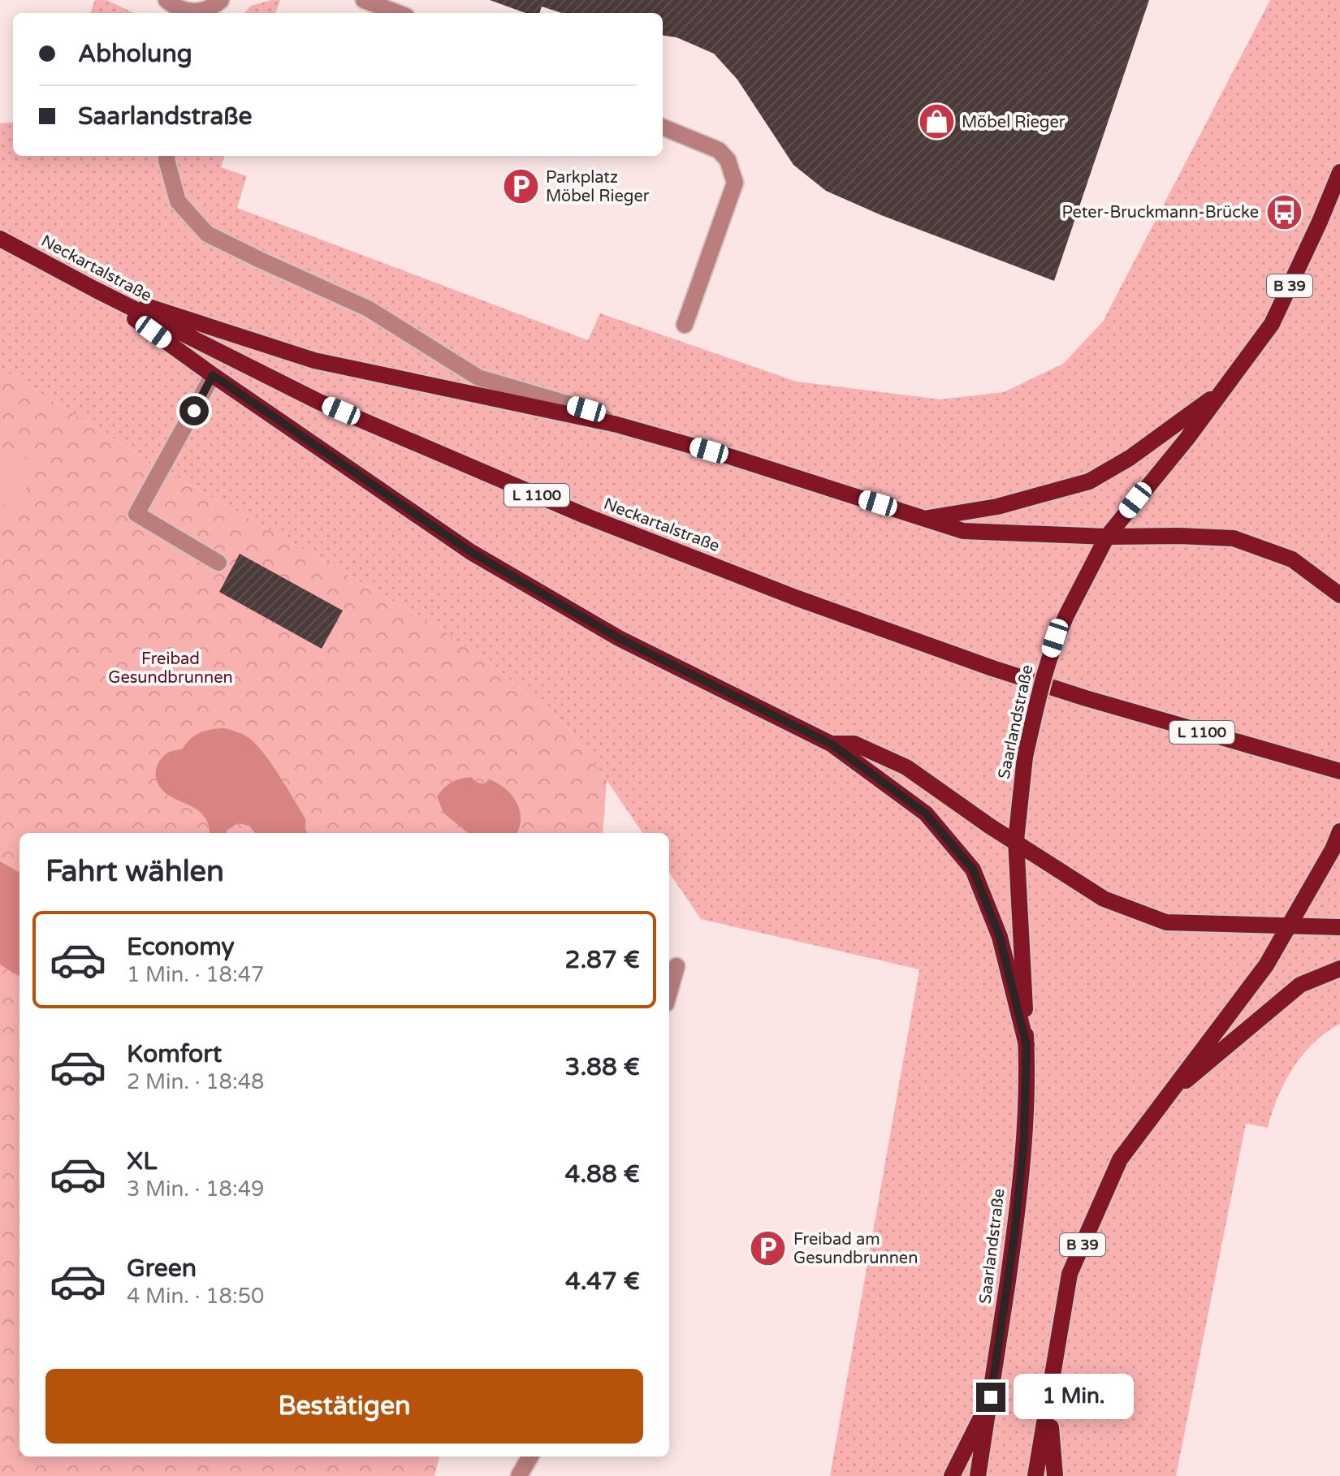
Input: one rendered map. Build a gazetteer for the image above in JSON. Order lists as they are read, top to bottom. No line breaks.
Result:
{"streets":{"main road":["Neckartalstraße","B 39","L 1100","Saarlandstraße"]},"parks":["Freibad Gesundbrunnen"],"places":{"shop":["Möbel Rieger"],"parking":["Parkplatz Möbel Rieger","Freibad am Gesundbrunnen"],"bus stop":["Peter-Bruckmann-Brücke"]},"page":{"banner":["Abholung","Saarlandstraße"],"heading":"Fahrt wählen","list":[{"name":"Economy","note":"1 Min. · 18:47","value":"2.87 €"},{"name":"Komfort","note":"2 Min. · 18:48","value":"3.88 €"},{"name":"XL","note":"3 Min. · 18:49","value":"4.88 €"},{"name":"Green","note":"4 Min. · 18:50","value":"4.47 €"}],"buttons":"Bestätigen","bubble":"1 Min."}}
